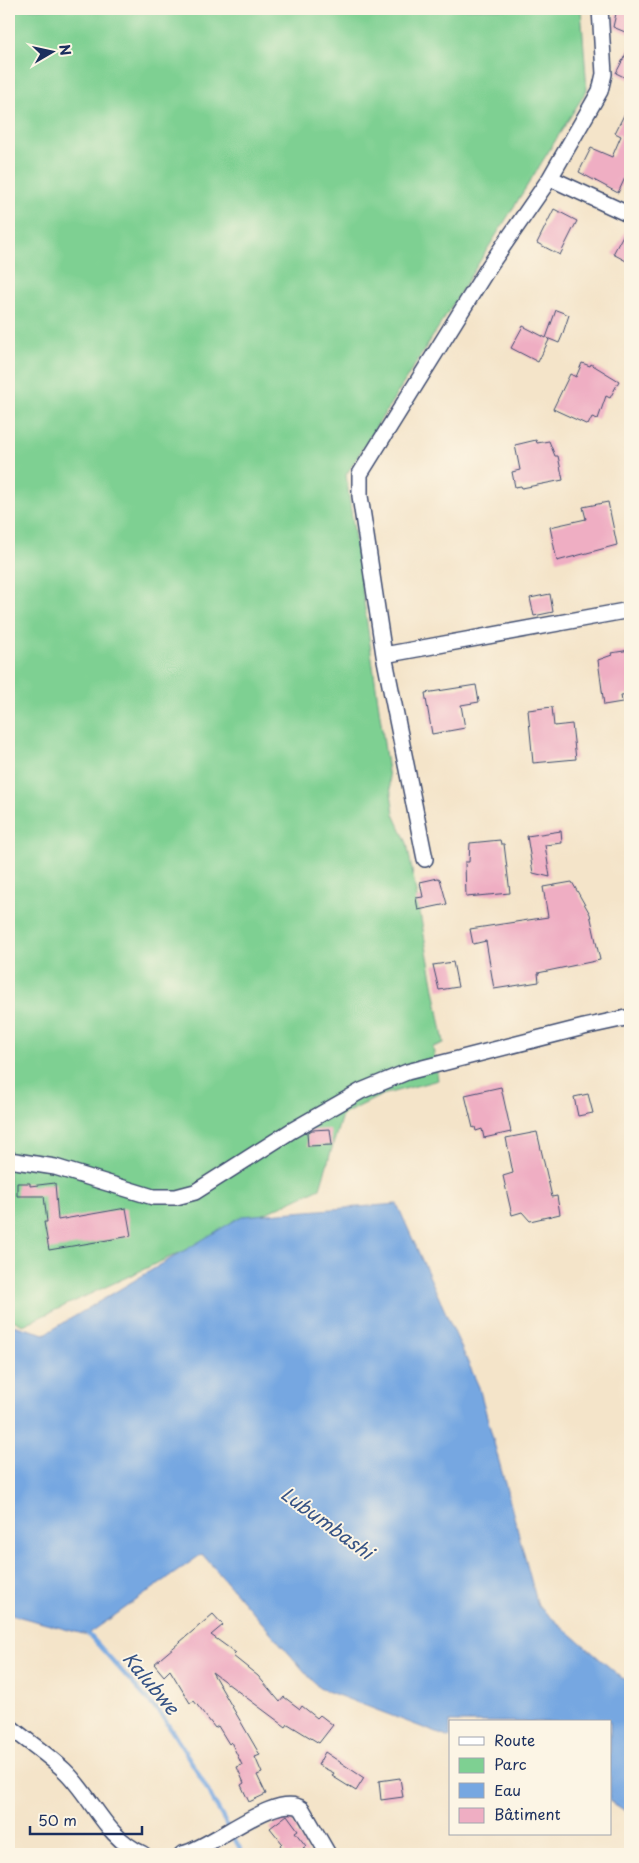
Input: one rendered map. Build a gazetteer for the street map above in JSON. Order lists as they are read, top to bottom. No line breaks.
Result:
{"water":["Lubumbashi","Kalubwe"],"legend":["Route","Parc","Eau","Bâtiment"],"scale_bar":"50 m","north":"right"}
